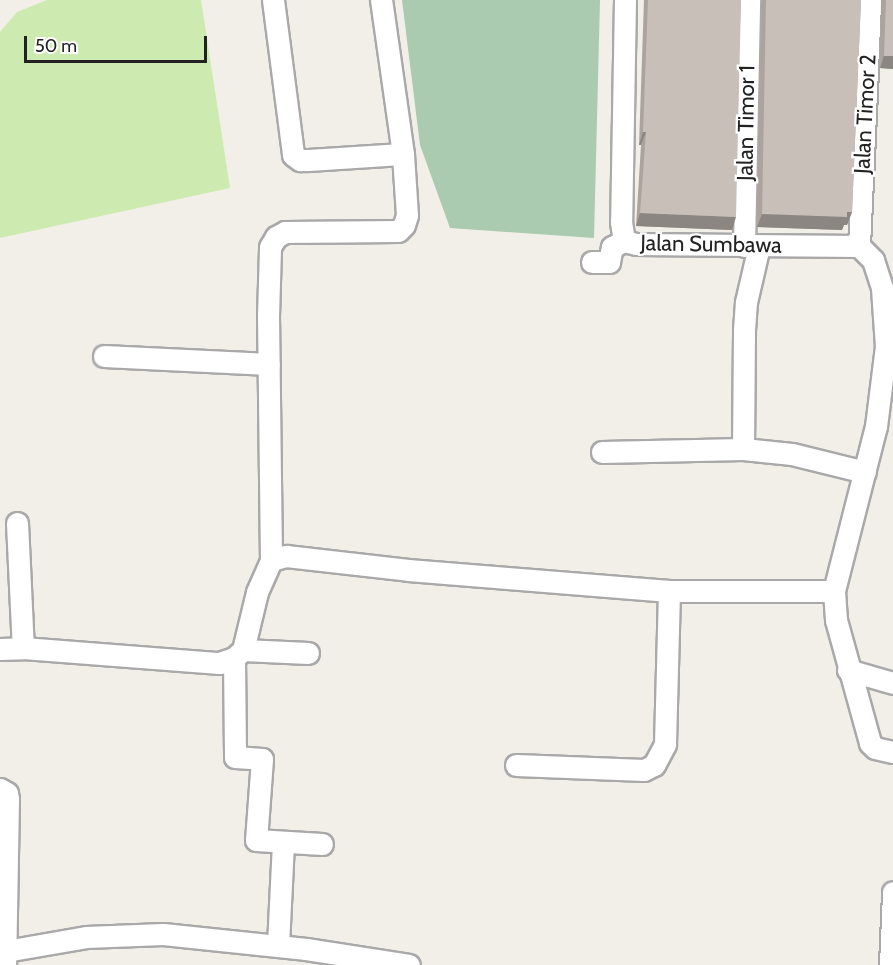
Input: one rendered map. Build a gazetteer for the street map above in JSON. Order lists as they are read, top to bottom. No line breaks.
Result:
{"streets":{"street":["Jalan Timor 2","Jalan Timor 1","Jalan Sumbawa"]},"crossings":[["Jalan Timor 2","Jalan Sumbawa"],["Jalan Timor 1","Jalan Sumbawa"]],"scale_bar":"50 m"}
